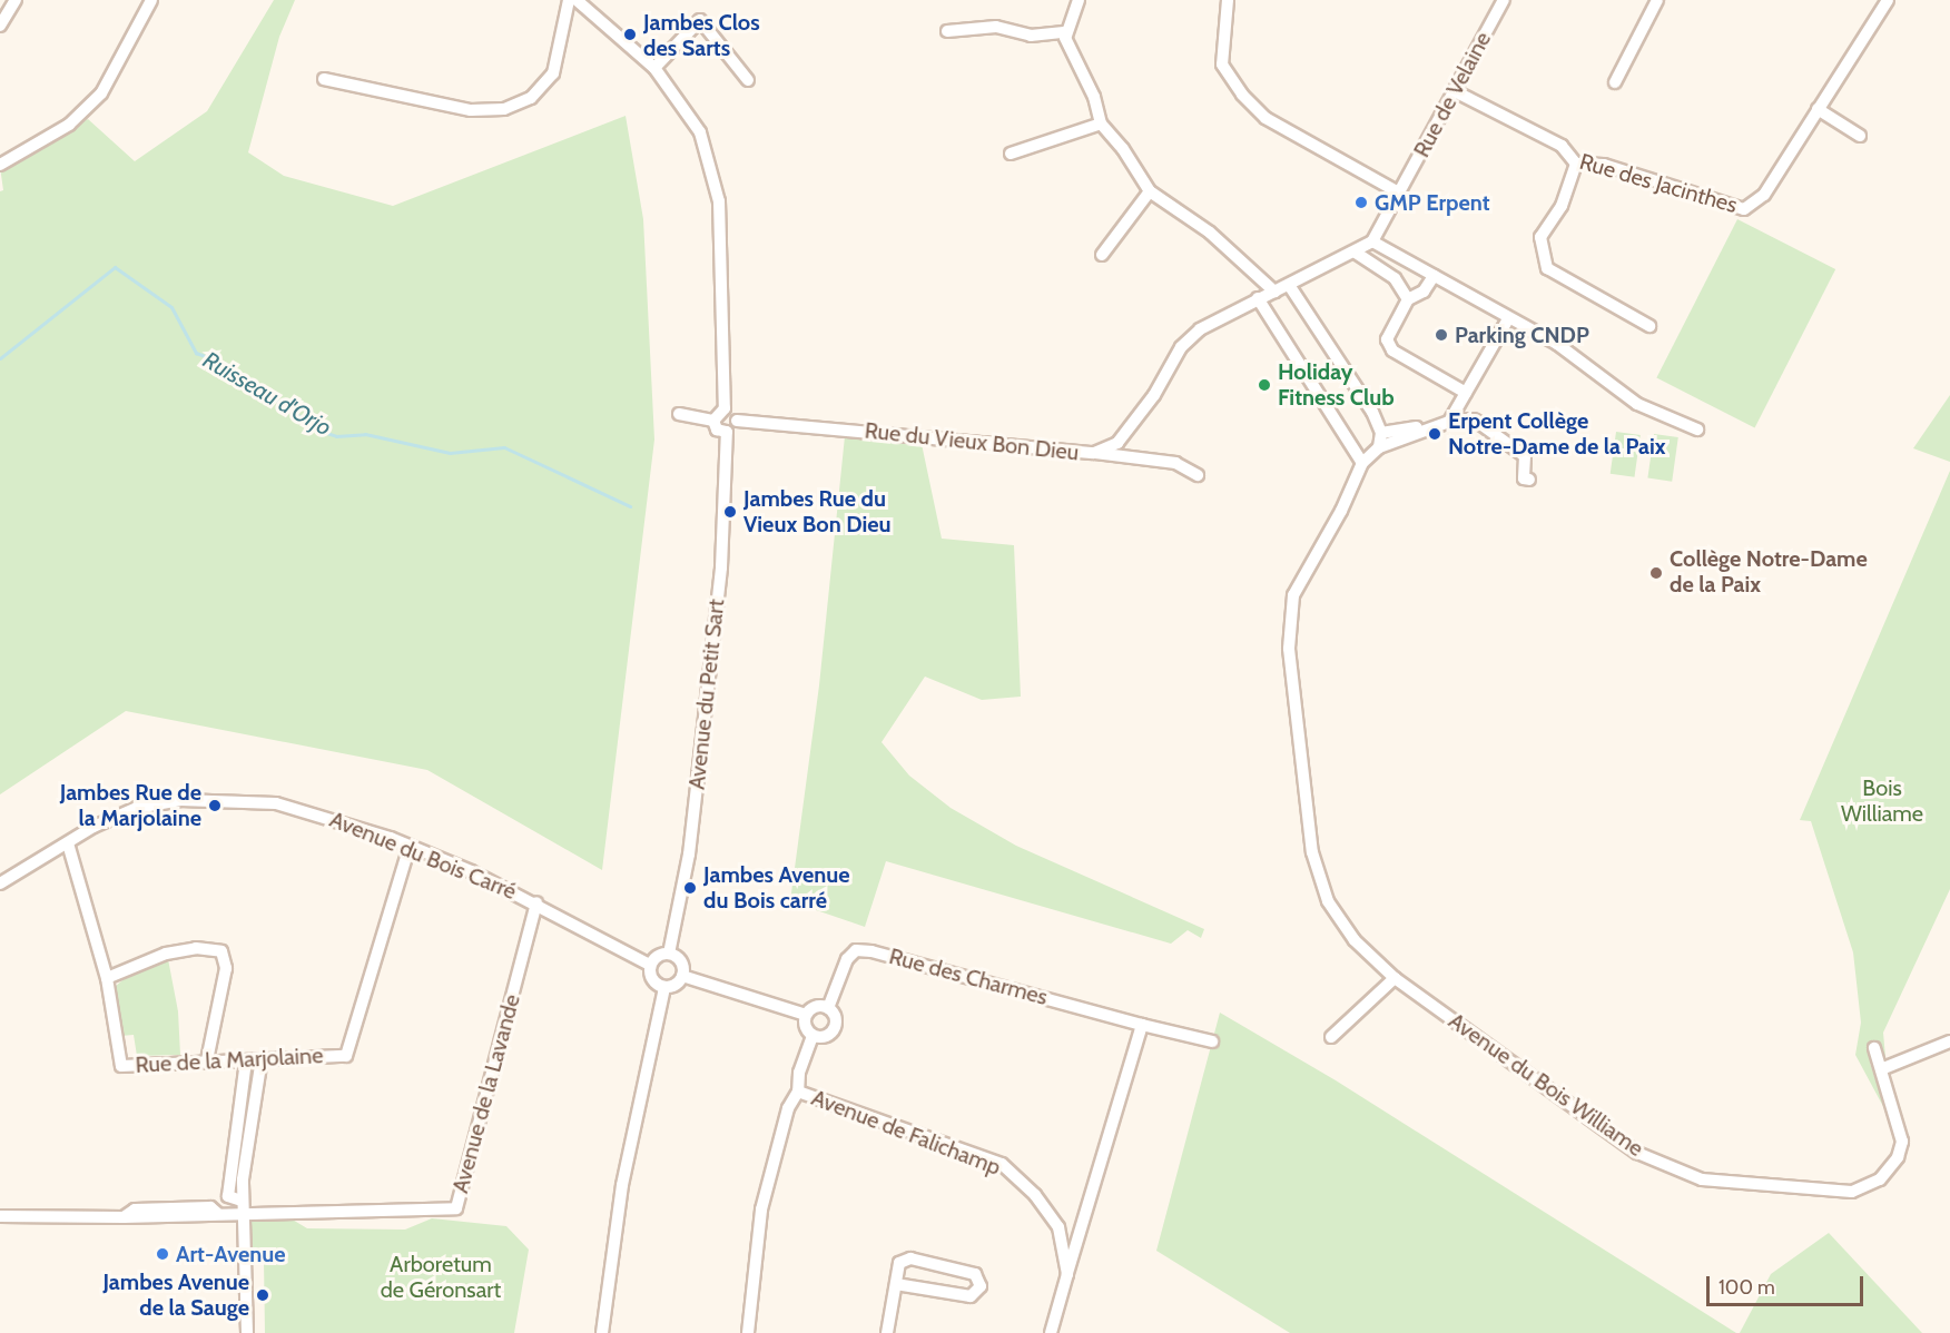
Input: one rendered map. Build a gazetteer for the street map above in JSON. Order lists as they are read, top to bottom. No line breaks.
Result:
{"streets":{"street":["Rue de Velaine","Rue des Jacinthes","Rue du Vieux Bon Dieu","Avenue du Petit Sart","Avenue du Bois Carré","Rue des Charmes","Rue de la Marjolaine","Avenue du Bois Williame","Avenue de la Lavande","Avenue de Falichamp"]},"crossings":[["Rue de Velaine","Rue des Jacinthes"],["Rue du Vieux Bon Dieu","Avenue du Petit Sart"],["Avenue du Petit Sart","Avenue du Bois Carré"],["Avenue du Bois Carré","Rue de la Marjolaine"],["Avenue du Bois Carré","Avenue de la Lavande"],["Rue des Charmes","Avenue de Falichamp"]],"water":["Ruisseau d'Orjo"],"parks":["Bois Williame","Arboretum de Géronsart"],"places":["Jambes Clos des Sarts","GMP Erpent","Parking CNDP","Holiday Fitness Club","Erpent Collège Notre-Dame de la Paix","Jambes Rue du Vieux Bon Dieu","Collège Notre-Dame de la Paix","Jambes Rue de la Marjolaine","Jambes Avenue du Bois carré","Art-Avenue","Jambes Avenue de la Sauge"],"scale_bar":"100 m"}
